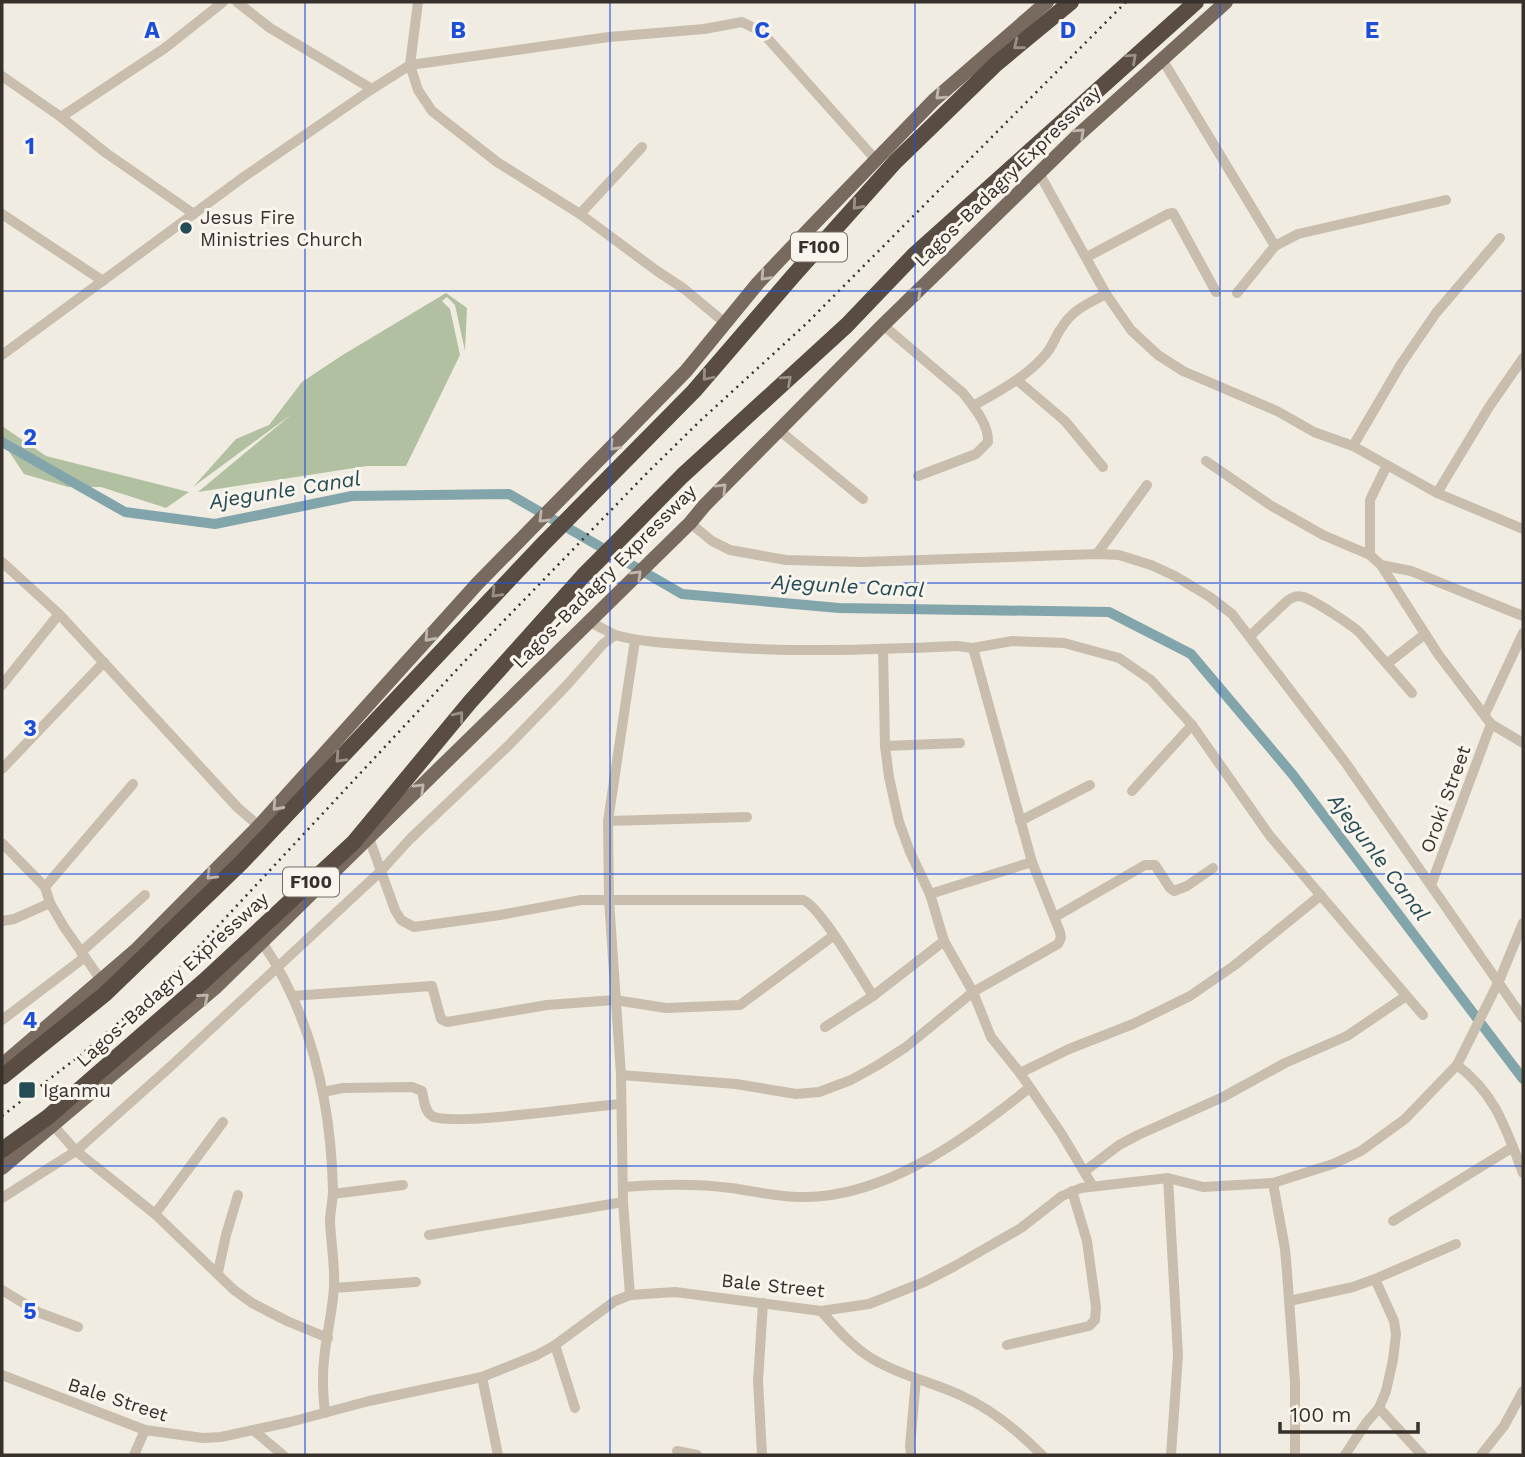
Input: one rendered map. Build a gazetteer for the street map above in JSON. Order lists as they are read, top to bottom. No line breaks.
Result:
{"streets":{"highway":["Lagos-Badagry Expressway","F100"],"street":["Oroki Street","Bale Street"]},"water":["Ajegunle Canal"],"places":{"other":["Jesus Fire Ministries Church"],"transit":["Iganmu"]},"scale_bar":"100 m","grid":{"columns":["A","B","C","D","E"],"rows":["1","2","3","4","5"]}}
